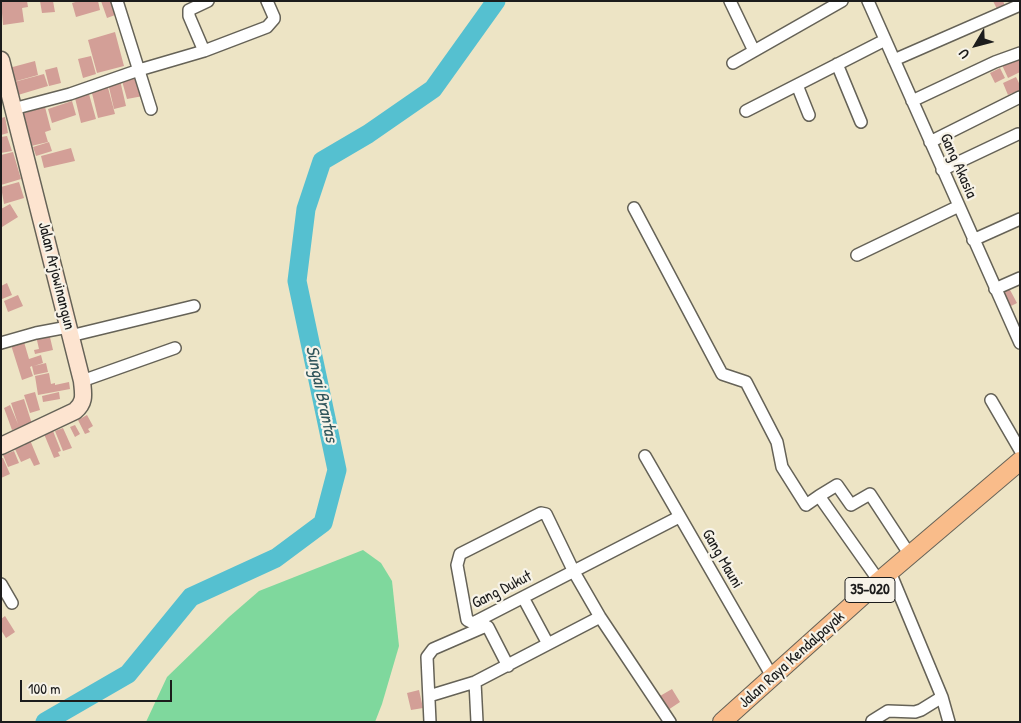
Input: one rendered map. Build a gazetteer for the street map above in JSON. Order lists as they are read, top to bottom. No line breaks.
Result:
{"streets":{"main road":["Jalan Arjowinangun","35-020","Jalan Raya Kendalpayak"],"street":["Gang Akasia","Gang Mauni","Gang Dukut"]},"crossings":[["Gang Mauni","Jalan Raya Kendalpayak"]],"water":["Sungai Brantas"],"scale_bar":"100 m","north":"bottom left"}
